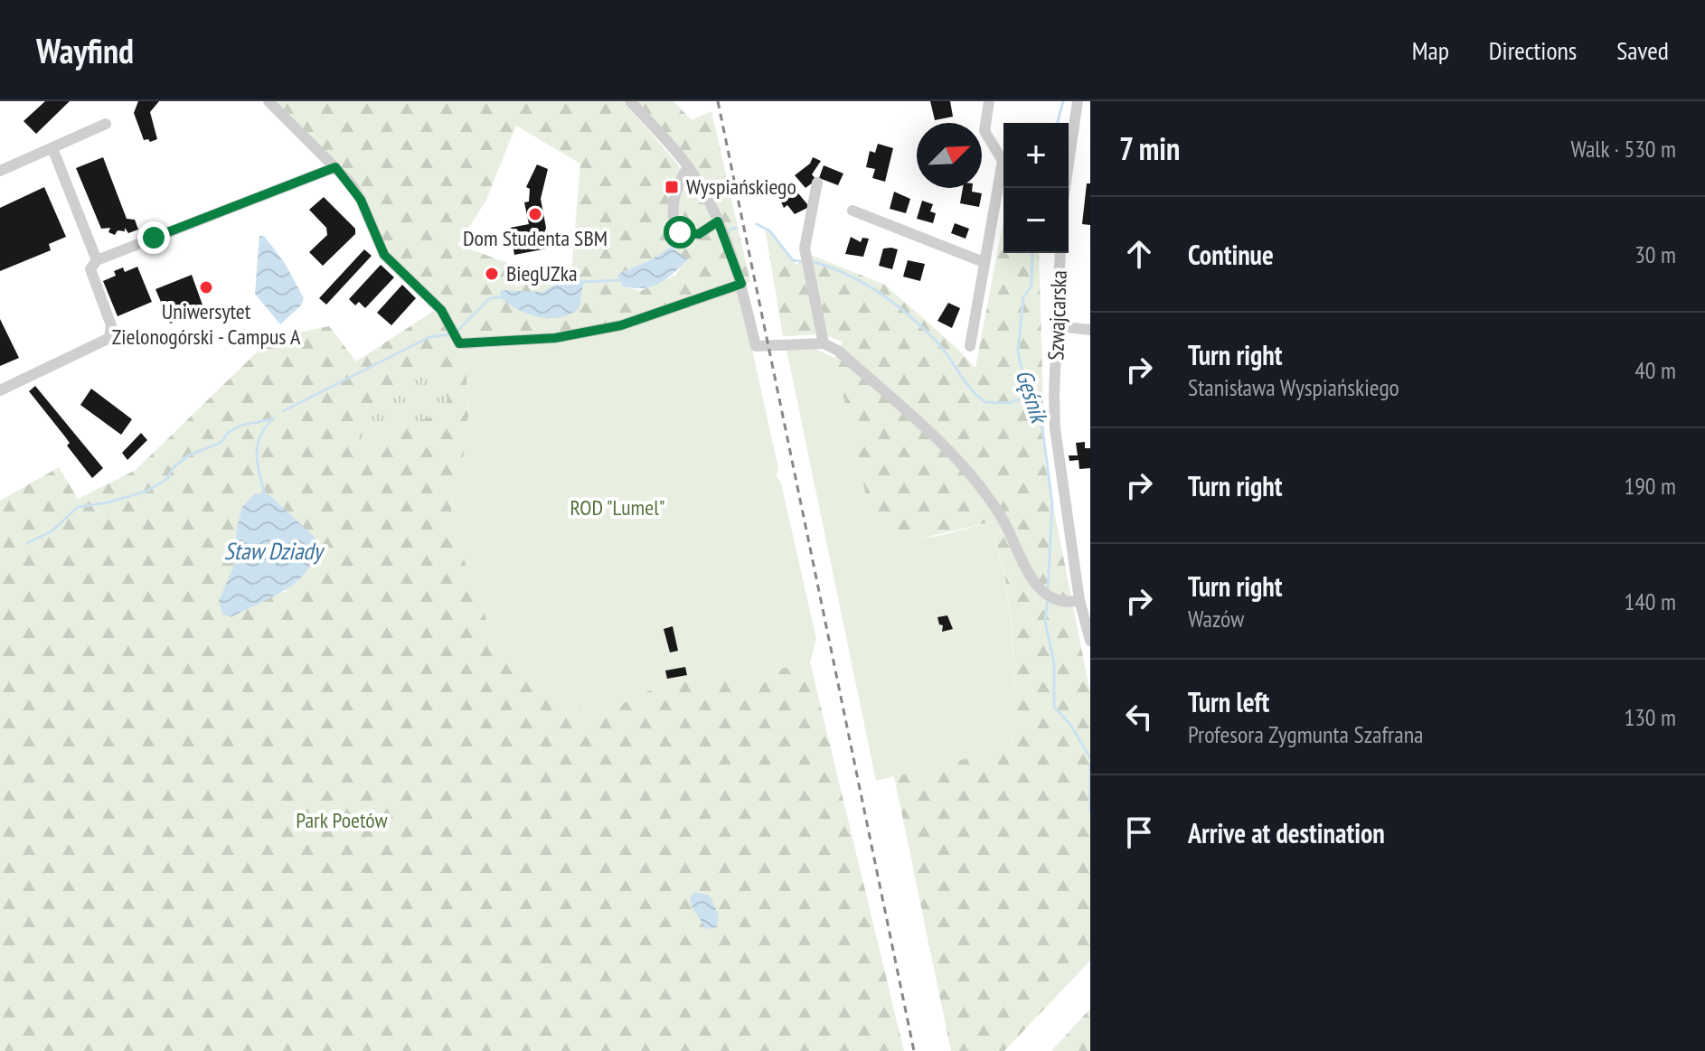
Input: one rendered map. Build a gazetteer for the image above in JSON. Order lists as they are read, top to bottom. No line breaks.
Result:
{"streets":{"street":["Szwajcarska"]},"water":["Gęśnik","Staw Dziady"],"parks":["ROD \"Lumel\"","Park Poetów"],"places":{"transit":["Wyspiańskiego"],"other":["Dom Studenta SBM","BiegUZka","Uniwersytet Zielonogórski - Campus A"]},"north":"top right","page":{"header":"Wayfind","nav":["Map","Directions","Saved"],"heading":["7 min","Walk · 530 m"],"map_buttons":["+","−"],"list":[["Continue","30 m"],["Turn right","Stanisława Wyspiańskiego","40 m"],["Turn right","190 m"],["Turn right","Wazów","140 m"],["Turn left","Profesora Zygmunta Szafrana","130 m"],"Arrive at destination"]}}
